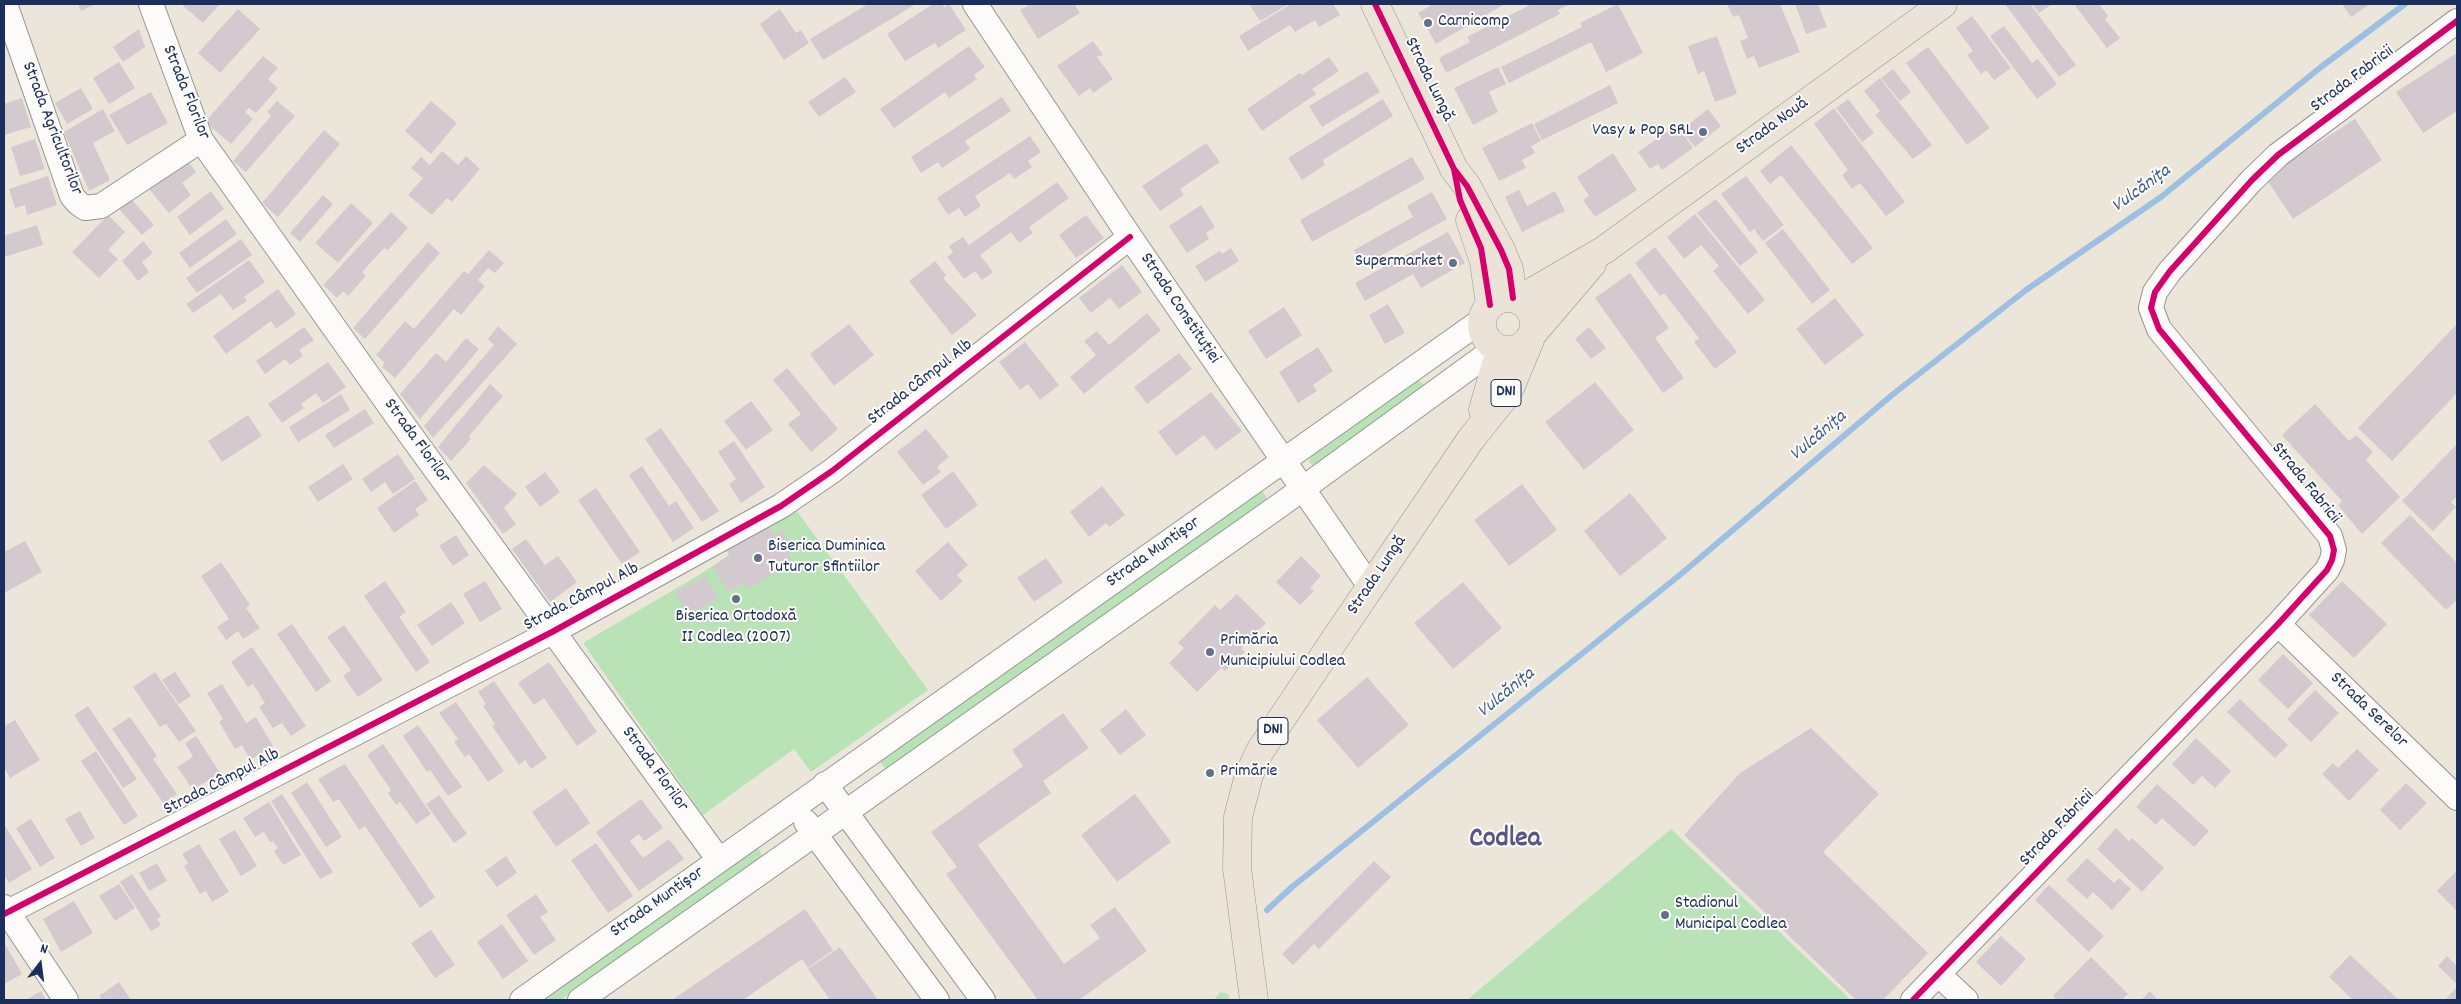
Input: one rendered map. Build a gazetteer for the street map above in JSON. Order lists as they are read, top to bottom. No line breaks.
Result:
{"streets":{"main road":["Strada Lungă","Strada Nouă","DN1"],"street":["Strada Fabricii","Strada Florilor","Strada Agricultorilor","Strada Constituției","Strada Câmpul Alb","Strada Muntișor","Strada Serelor"]},"crossings":[["Strada Lungă","Strada Nouă"],["Strada Lungă","Strada Constituției"],["Strada Lungă","Strada Muntișor"],["Strada Fabricii","Strada Serelor"],["Strada Florilor","Strada Agricultorilor"],["Strada Florilor","Strada Câmpul Alb"],["Strada Florilor","Strada Muntișor"],["Strada Nouă","Strada Muntișor"],["Strada Constituției","Strada Câmpul Alb"],["Strada Constituției","Strada Muntișor"]],"districts":["Codlea"],"water":["Vulcănița"],"places":["Carnicomp","Vasy & Pop SRL","Supermarket","Biserica Duminica Tuturor Sfintiilor","Biserica Ortodoxă II Codlea (2007)","Primăria Municipiului Codlea","Primărie","Stadionul Municipal Codlea"],"north":"top"}
